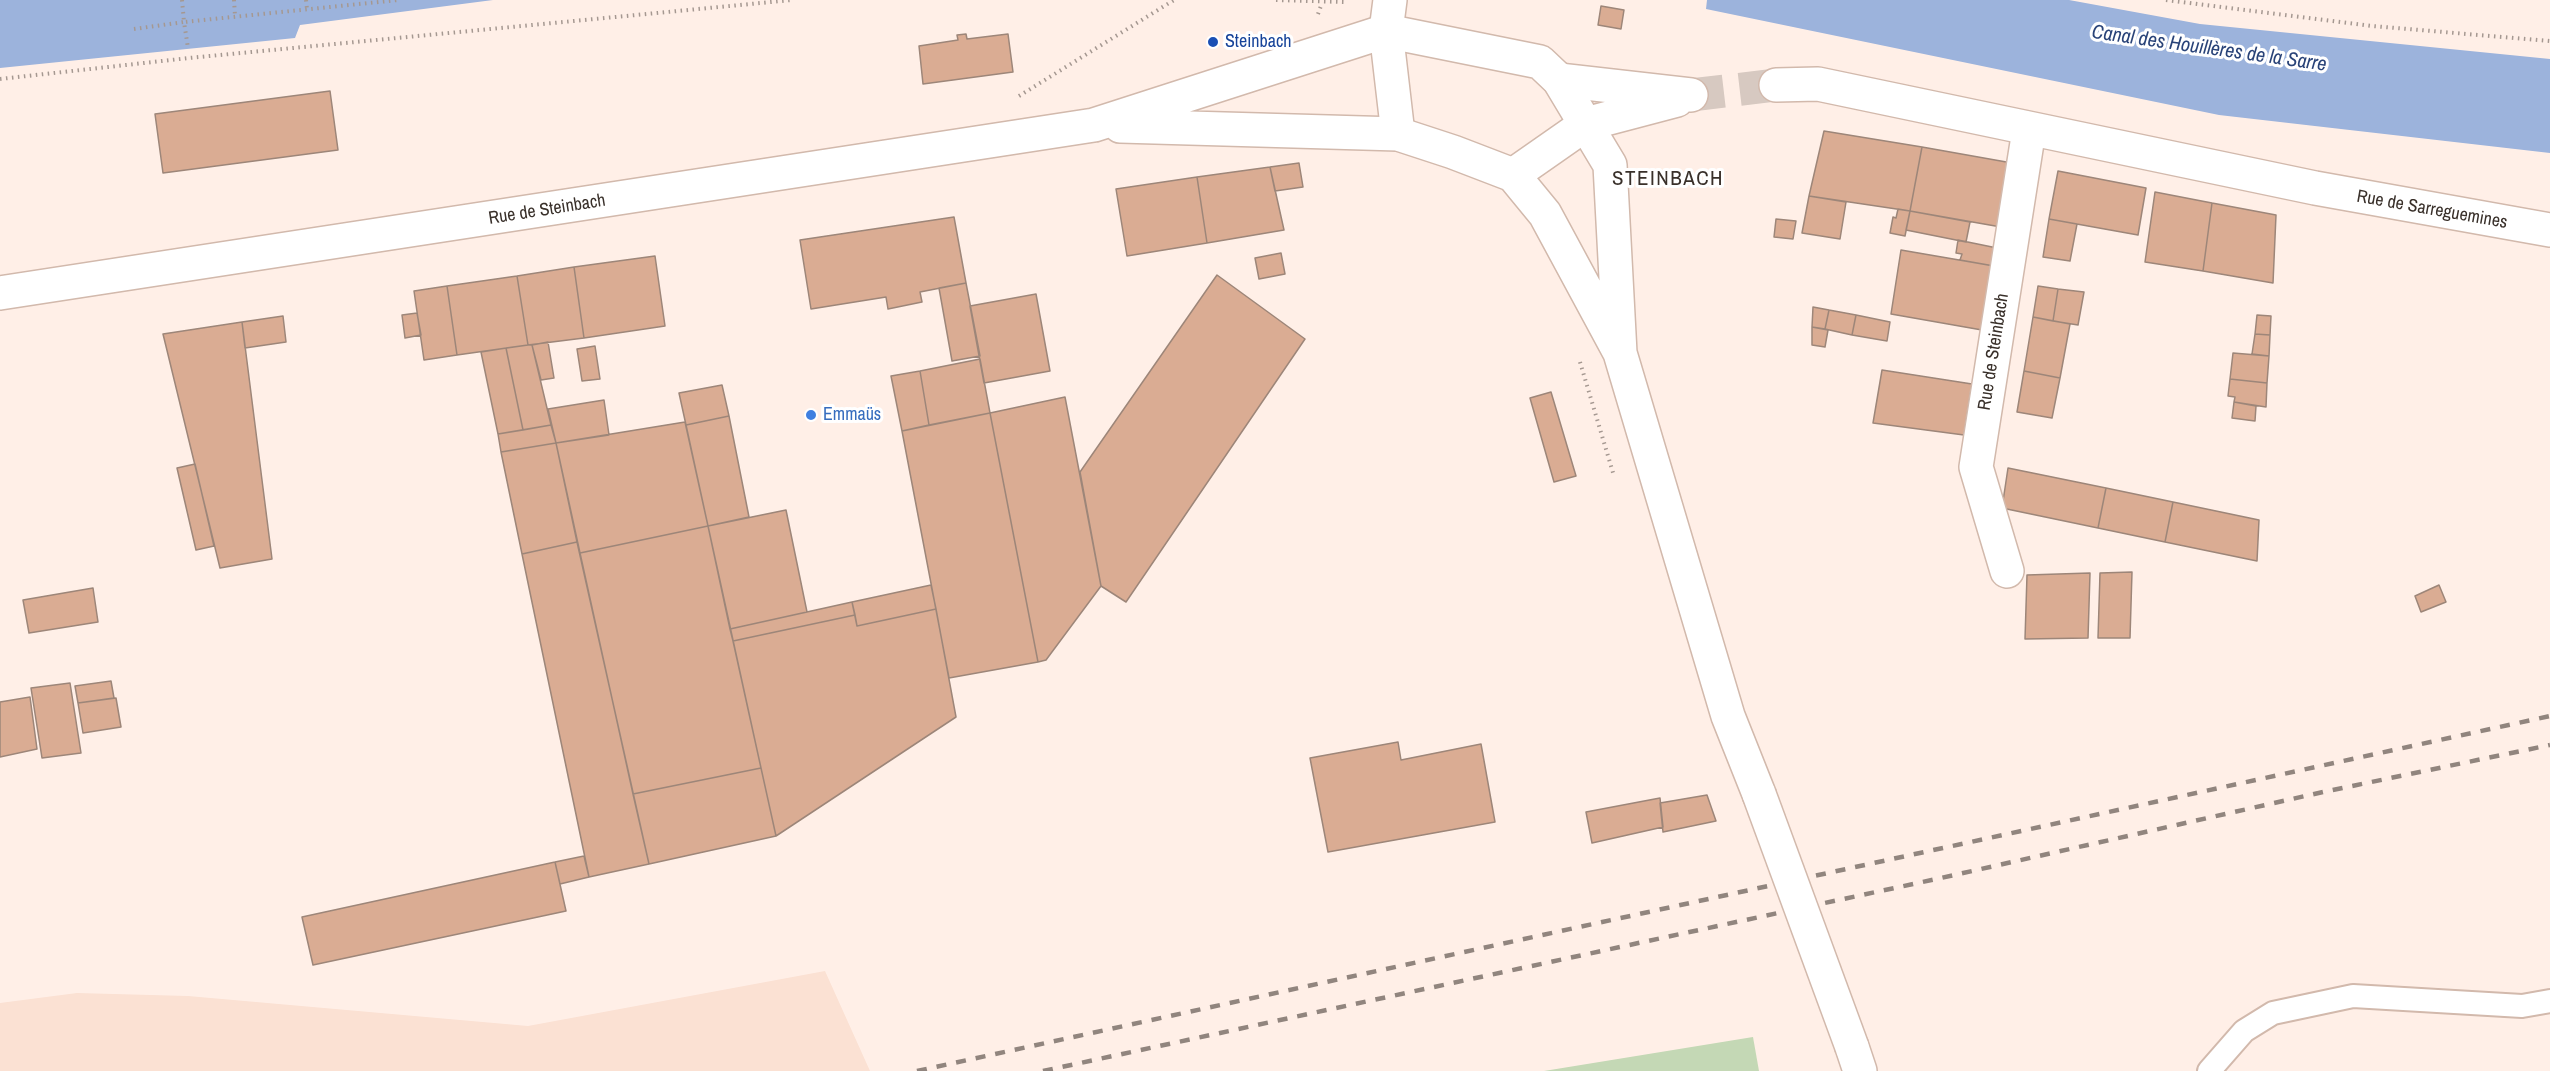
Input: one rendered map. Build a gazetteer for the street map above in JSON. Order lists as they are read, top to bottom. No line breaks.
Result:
{"streets":{"main road":["Rue de Steinbach","Rue de Sarreguemines"]},"crossings":[["Rue de Steinbach","Rue de Sarreguemines"]],"districts":["STEINBACH"],"water":["Canal des Houillères de la Sarre"],"places":["Steinbach","Emmaüs"]}
